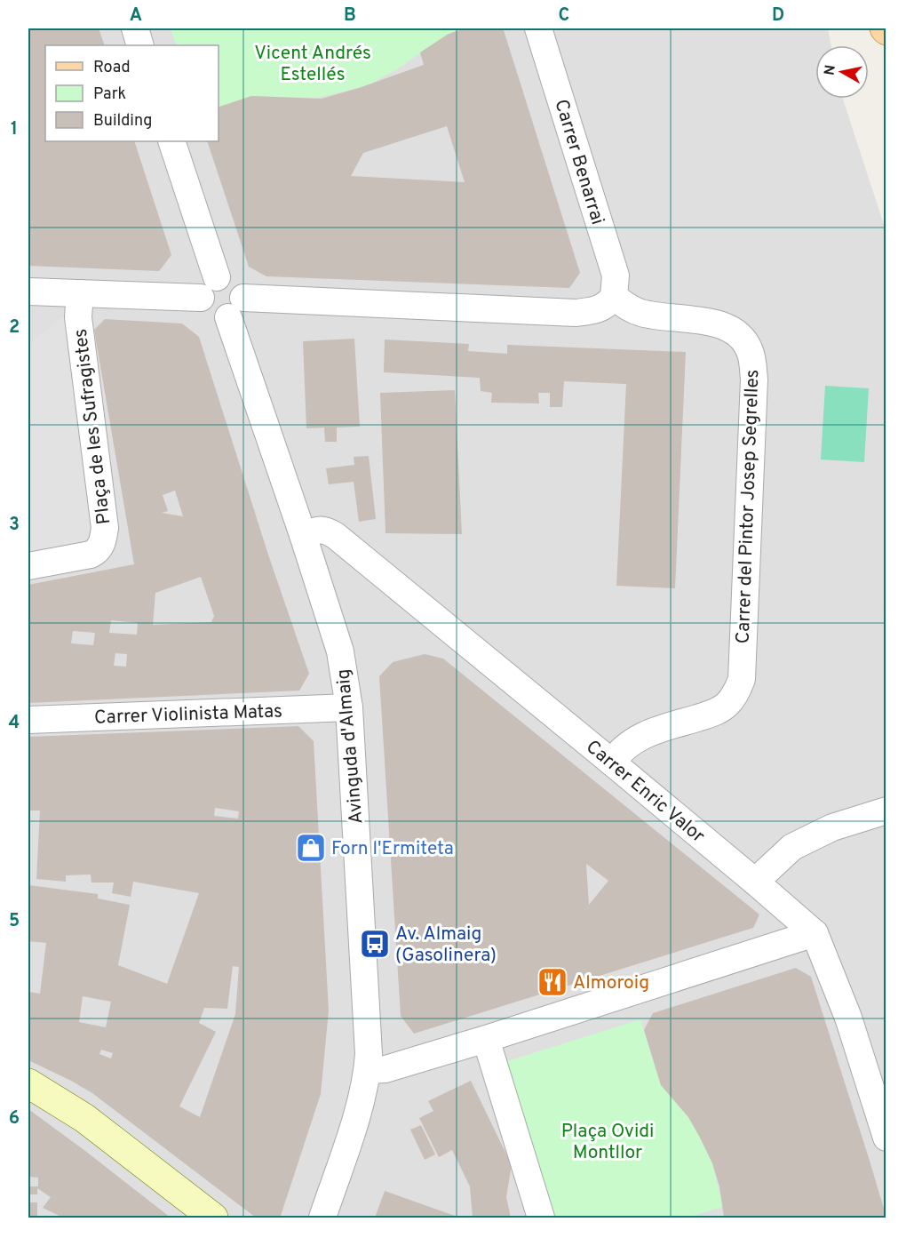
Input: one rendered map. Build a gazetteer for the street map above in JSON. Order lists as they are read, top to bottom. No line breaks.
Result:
{"streets":{"street":["Carrer Benarrai","Plaça de les Sufragistes","Carrer del Pintor Josep Segrelles","Carrer Violinista Matas","Avinguda d'Almaig","Carrer Enric Valor"]},"crossings":[["Carrer Benarrai","Carrer del Pintor Josep Segrelles"],["Carrer del Pintor Josep Segrelles","Carrer Enric Valor"],["Carrer Violinista Matas","Avinguda d'Almaig"],["Avinguda d'Almaig","Carrer Enric Valor"]],"parks":["Vicent Andrés Estellés","Plaça Ovidi Montllor"],"places":{"shop":["Forn l'Ermiteta"],"bus stop":["Av. Almaig (Gasolinera)"],"restaurant":["Almoroig"]},"legend":["Road","Park","Building"],"north":"left","grid":{"columns":["A","B","C","D"],"rows":["1","2","3","4","5","6"]}}
